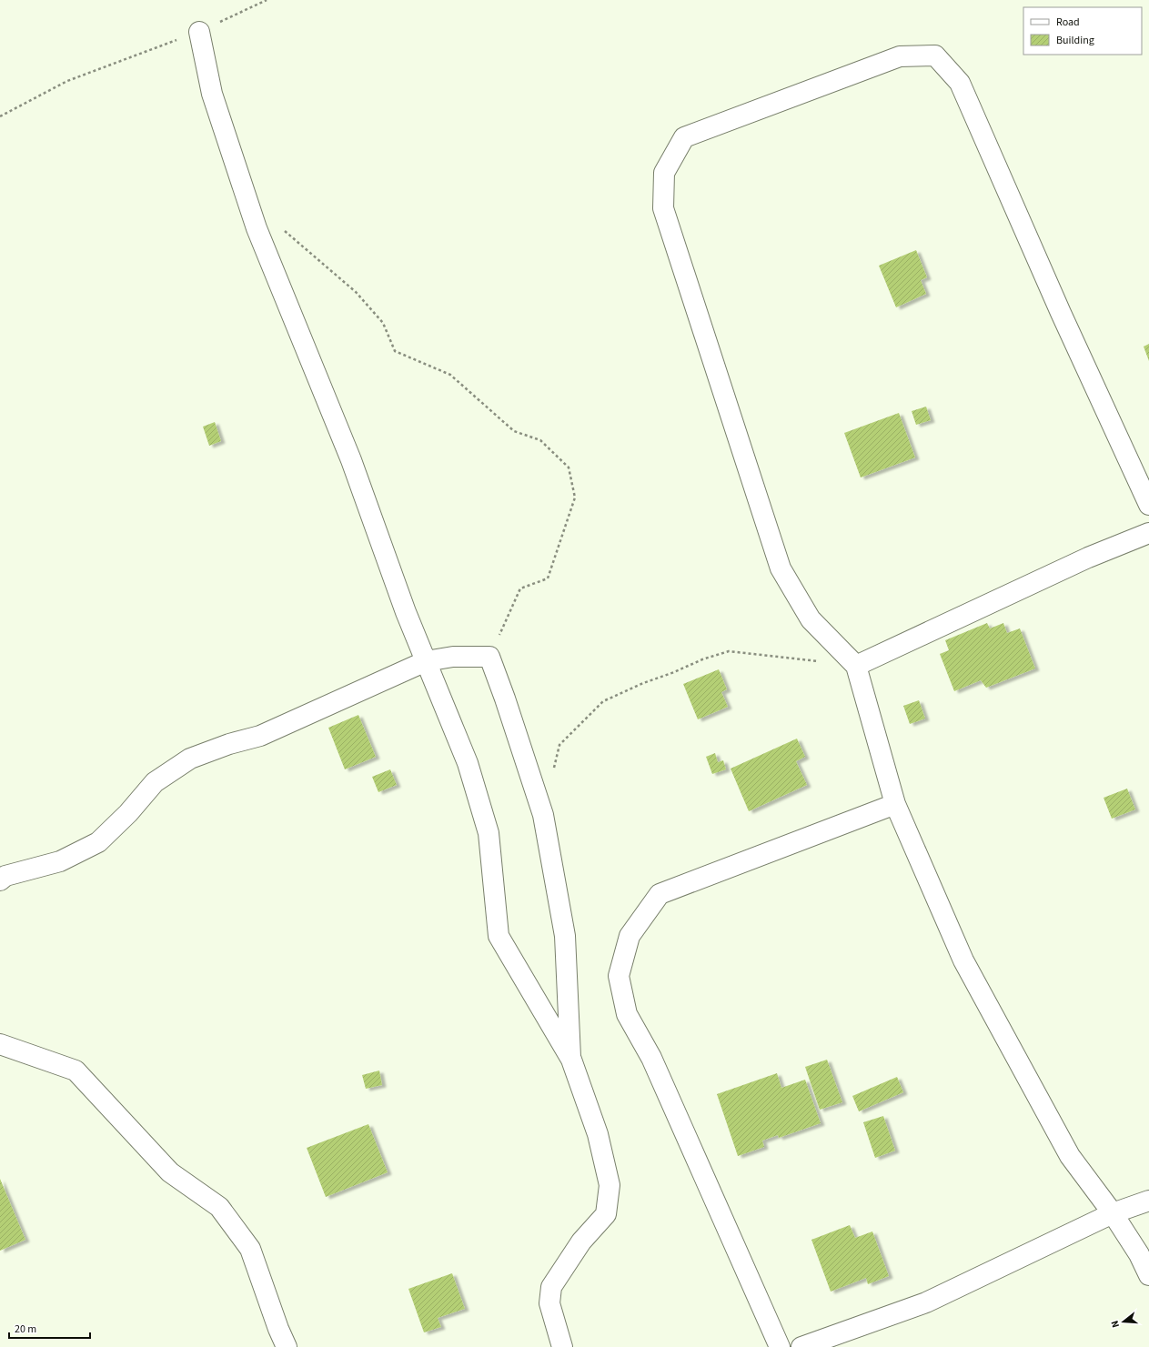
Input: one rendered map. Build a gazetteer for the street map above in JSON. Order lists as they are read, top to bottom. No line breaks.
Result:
{"legend":["Road","Building"],"scale_bar":"20 m","north":"left"}
